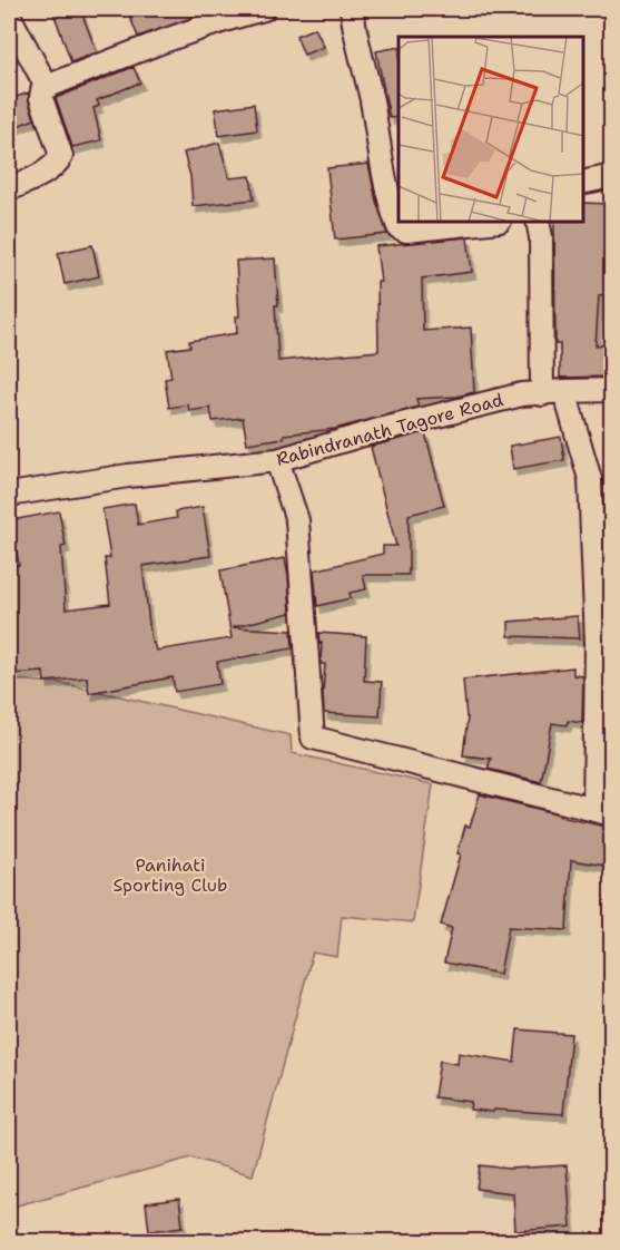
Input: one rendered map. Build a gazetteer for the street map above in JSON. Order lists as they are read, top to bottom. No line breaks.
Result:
{"streets":{"street":["Rabindranath Tagore Road"]},"parks":["Panihati Sporting Club"]}
